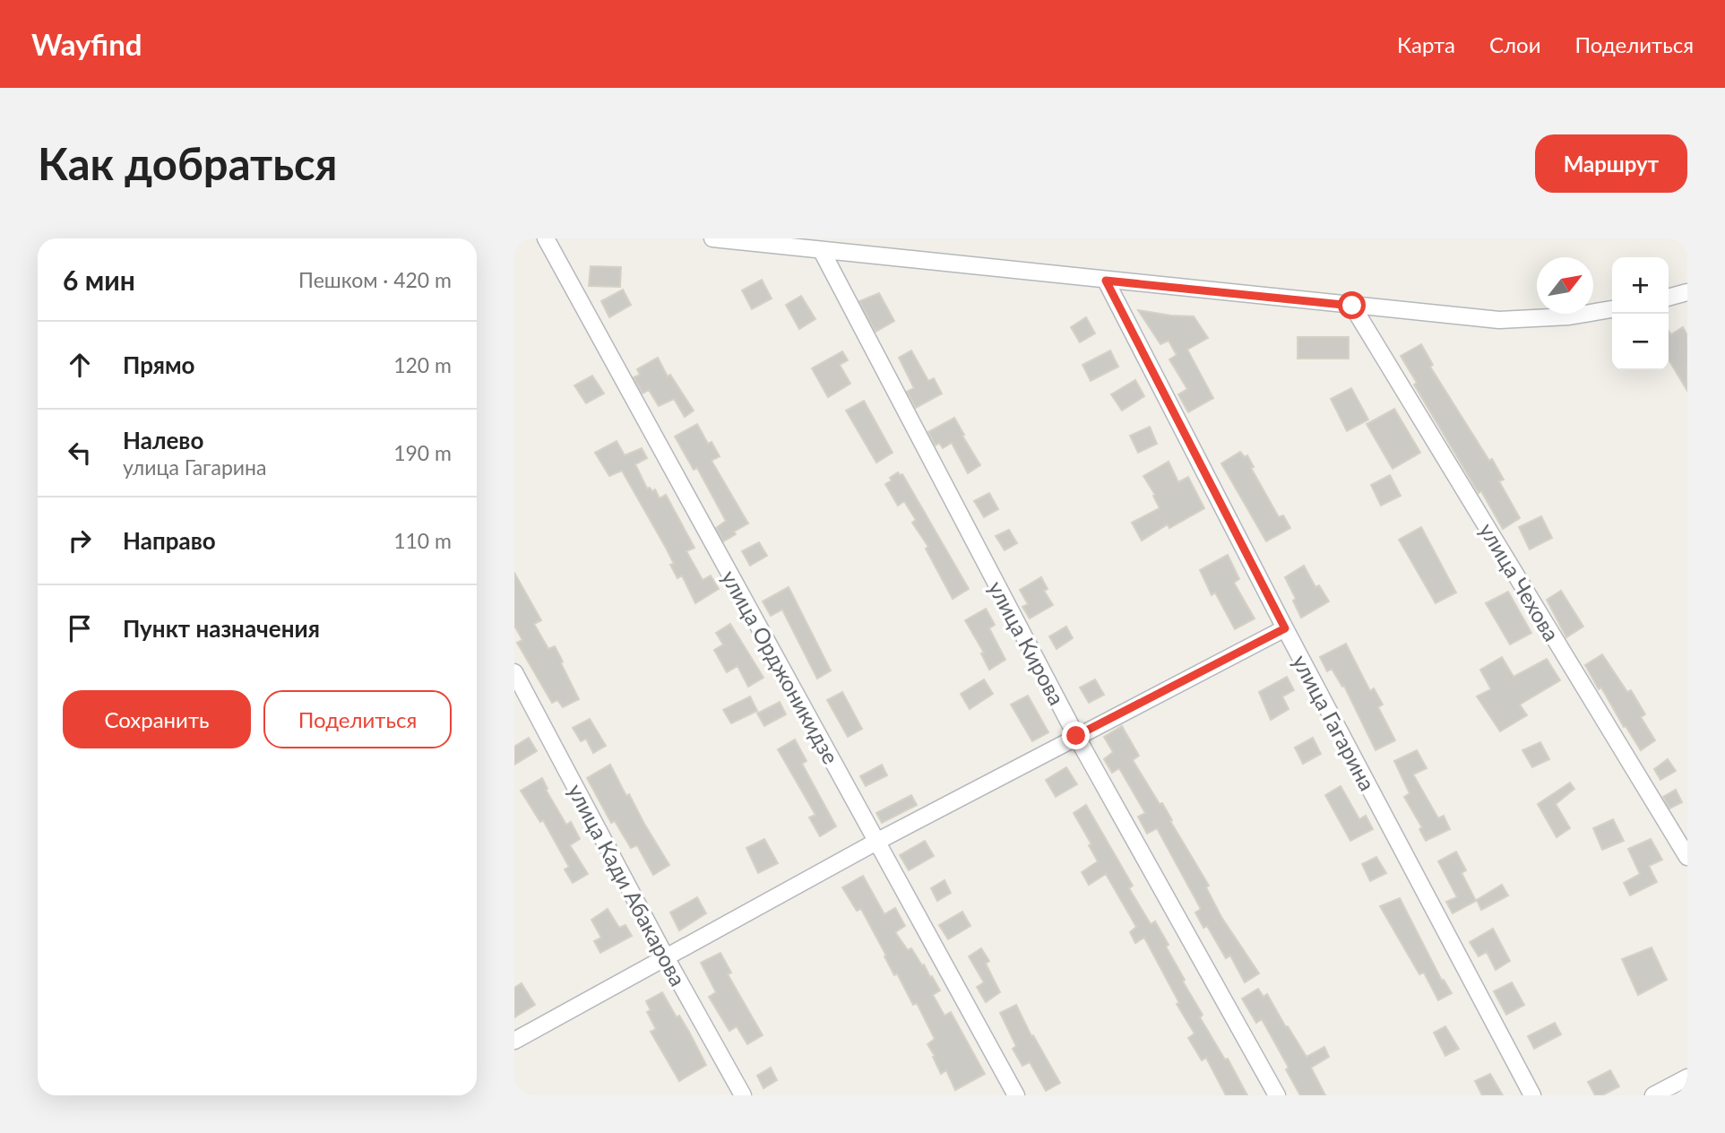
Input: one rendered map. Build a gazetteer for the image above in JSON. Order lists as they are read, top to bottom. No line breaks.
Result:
{"streets":{"street":["улица Чехова","улица Кирова","улица Орджоникидзе","улица Гагарина","улица Кади Абакарова"]},"north":"top right","page":{"header":"Wayfind","nav":["Карта","Слои","Поделиться"],"buttons":["Маршрут",["Сохранить","Поделиться"]],"title":"Как добраться","heading":["6 мин","Пешком · 420 m"],"map_buttons":["+","−"],"list":[["Прямо","120 m"],["Налево","улица Гагарина","190 m"],["Направо","110 m"],"Пункт назначения"]}}
